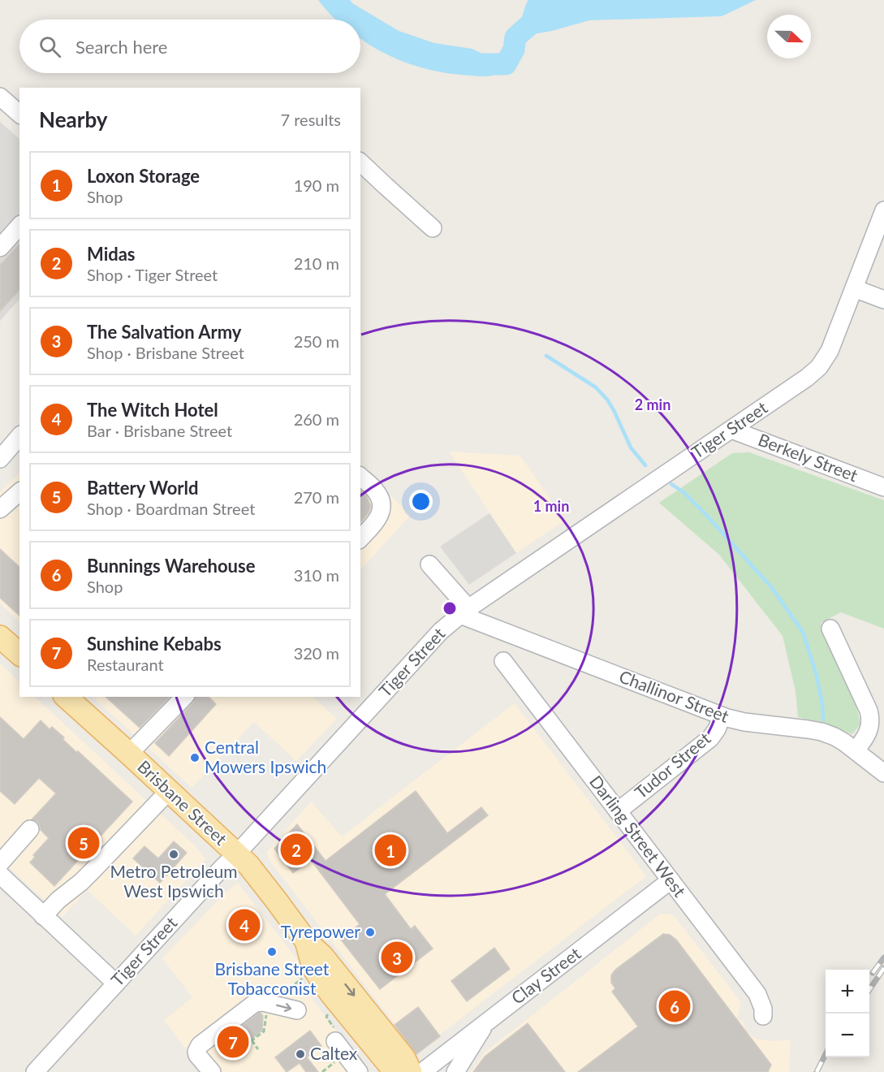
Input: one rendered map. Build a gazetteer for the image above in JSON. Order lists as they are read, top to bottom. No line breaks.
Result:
{"streets":{"main road":["Brisbane Street"],"street":["Tiger Street","Berkely Street","Challinor Street","Tudor Street","Darling Street West","Clay Street"]},"crossings":[["Tiger Street","Berkely Street"],["Tiger Street","Challinor Street"],["Tiger Street","Brisbane Street"],["Challinor Street","Tudor Street"],["Tudor Street","Darling Street West"],["Darling Street West","Clay Street"]],"places":["Central Mowers Ipswich","Metro Petroleum West Ipswich","Tyrepower","Brisbane Street Tobacconist","Caltex"],"north":"right","page":{"search":"Search here","heading":["Nearby","7 results"],"list":[{"mark":"1","name":"Loxon Storage","note":"Shop","value":"190 m"},{"mark":"2","name":"Midas","note":"Shop · Tiger Street","value":"210 m"},{"mark":"3","name":"The Salvation Army","note":"Shop · Brisbane Street","value":"250 m"},{"mark":"4","name":"The Witch Hotel","note":"Bar · Brisbane Street","value":"260 m"},{"mark":"5","name":"Battery World","note":"Shop · Boardman Street","value":"270 m"},{"mark":"6","name":"Bunnings Warehouse","note":"Shop","value":"310 m"},{"mark":"7","name":"Sunshine Kebabs","note":"Restaurant","value":"320 m"}],"pins":["5","2","1","4","3","6","7"],"map_buttons":["+","−"]},"rings":["2 min","1 min"]}
